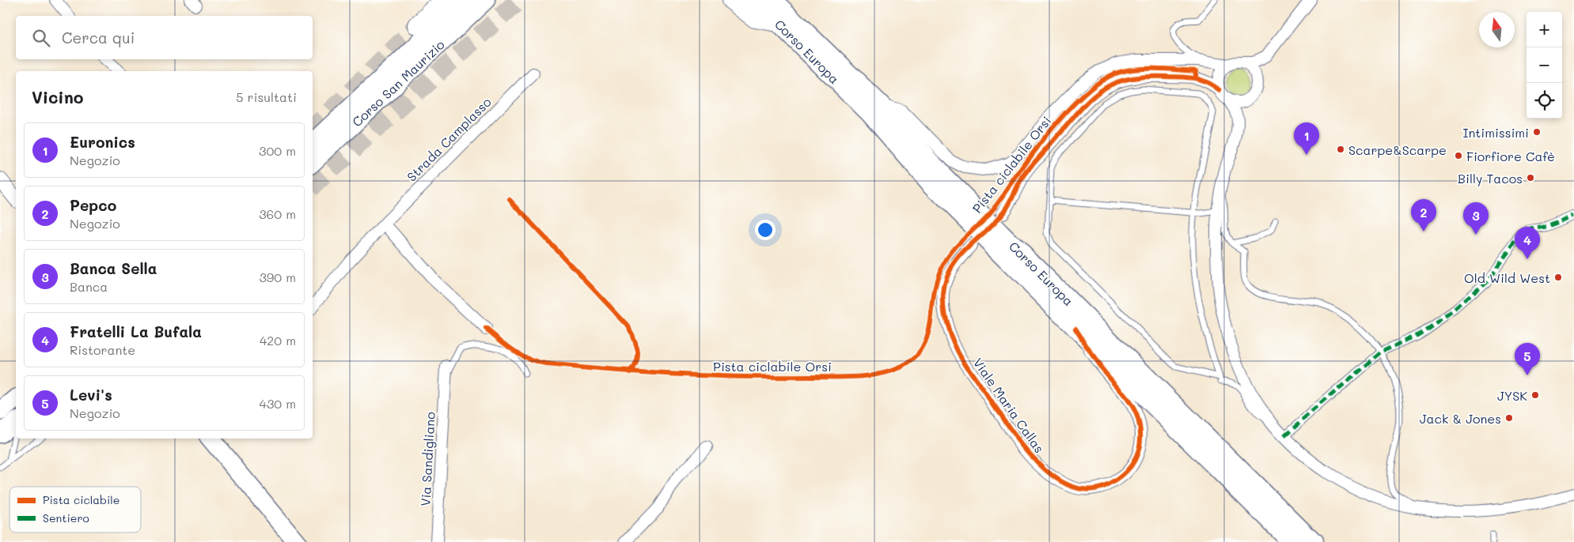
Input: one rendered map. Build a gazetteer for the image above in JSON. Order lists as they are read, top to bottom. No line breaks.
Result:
{"streets":{"main road":["Corso Europa","Corso San Maurizio"],"street":["Strada Camplasso","Viale Maria Callas","Via Sandigliano"],"cycle path":["Pista ciclabile Orsi"]},"crossings":[["Corso Europa","Viale Maria Callas"]],"places":["Intimissimi","Scarpe&Scarpe","Fiorfiore Cafè","Billy Tacos","Old Wild West","JYSK","Jack & Jones"],"legend":["Pista ciclabile","Sentiero"],"north":"top","page":{"map_buttons":["+","−"],"search":"Cerca qui","heading":["Vicino","5 risultati"],"pins":["1","2","3","4","5"],"list":[{"mark":"1","name":"Euronics","note":"Negozio","value":"300 m"},{"mark":"2","name":"Pepco","note":"Negozio","value":"360 m"},{"mark":"3","name":"Banca Sella","note":"Banca","value":"390 m"},{"mark":"4","name":"Fratelli La Bufala","note":"Ristorante","value":"420 m"},{"mark":"5","name":"Levi's","note":"Negozio","value":"430 m"}]}}
